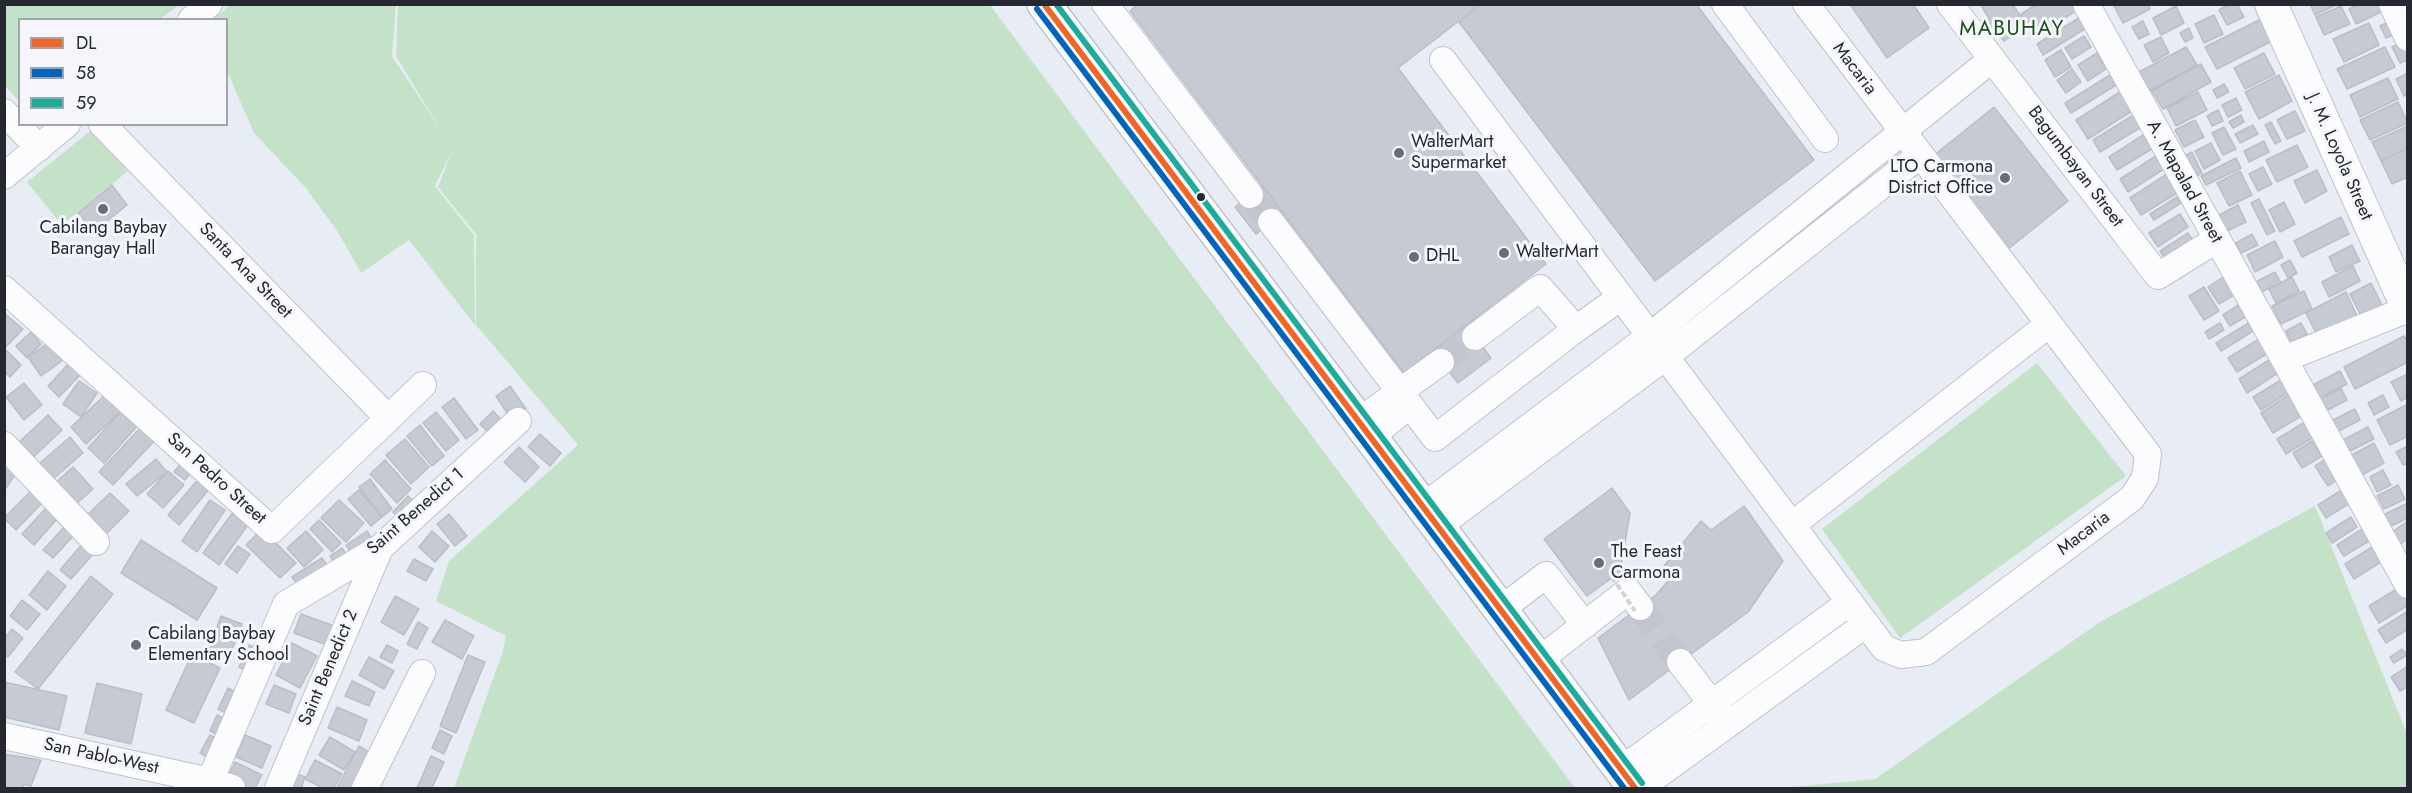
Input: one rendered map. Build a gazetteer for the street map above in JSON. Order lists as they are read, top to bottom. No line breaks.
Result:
{"streets":{"main road":["J. M. Loyola Street"],"street":["Macaria","Bagumbayan Street","A. Mapalad Street","Santa Ana Street","San Pedro Street","Saint Benedict 1","Saint Benedict 2","San Pablo-West"]},"crossings":[["Bagumbayan Street","A. Mapalad Street"],["Santa Ana Street","San Pedro Street"],["Saint Benedict 1","Saint Benedict 2"],["Saint Benedict 1","San Pablo-West"]],"districts":["MABUHAY"],"places":["WalterMart Supermarket","LTO Carmona District Office","Cabilang Baybay Barangay Hall","WalterMart","DHL","The Feast Carmona","Cabilang Baybay Elementary School"],"lines":["transit line DL","transit line 59","transit line 58"],"legend":["DL","58","59"]}
